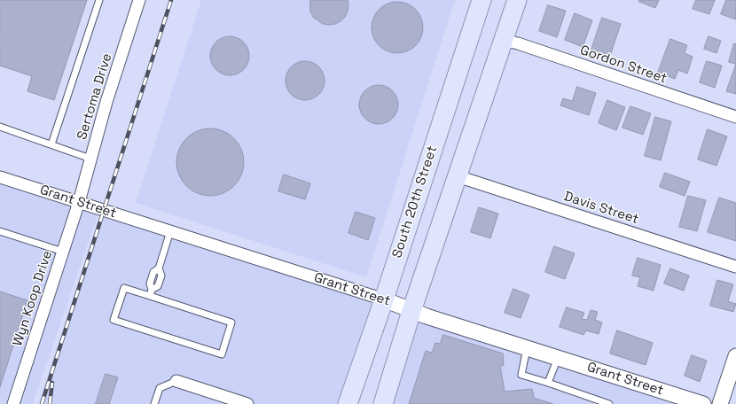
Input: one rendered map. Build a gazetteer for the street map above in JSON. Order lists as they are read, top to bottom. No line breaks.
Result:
{"streets":{"main road":["South 20th Street"],"street":["Gordon Street","Sertoma Drive","Grant Street","Davis Street","Wyn Koop Drive"]},"crossings":[["Sertoma Drive","Grant Street"],["Sertoma Drive","Wyn Koop Drive"],["Grant Street","South 20th Street"],["Grant Street","Wyn Koop Drive"]]}
